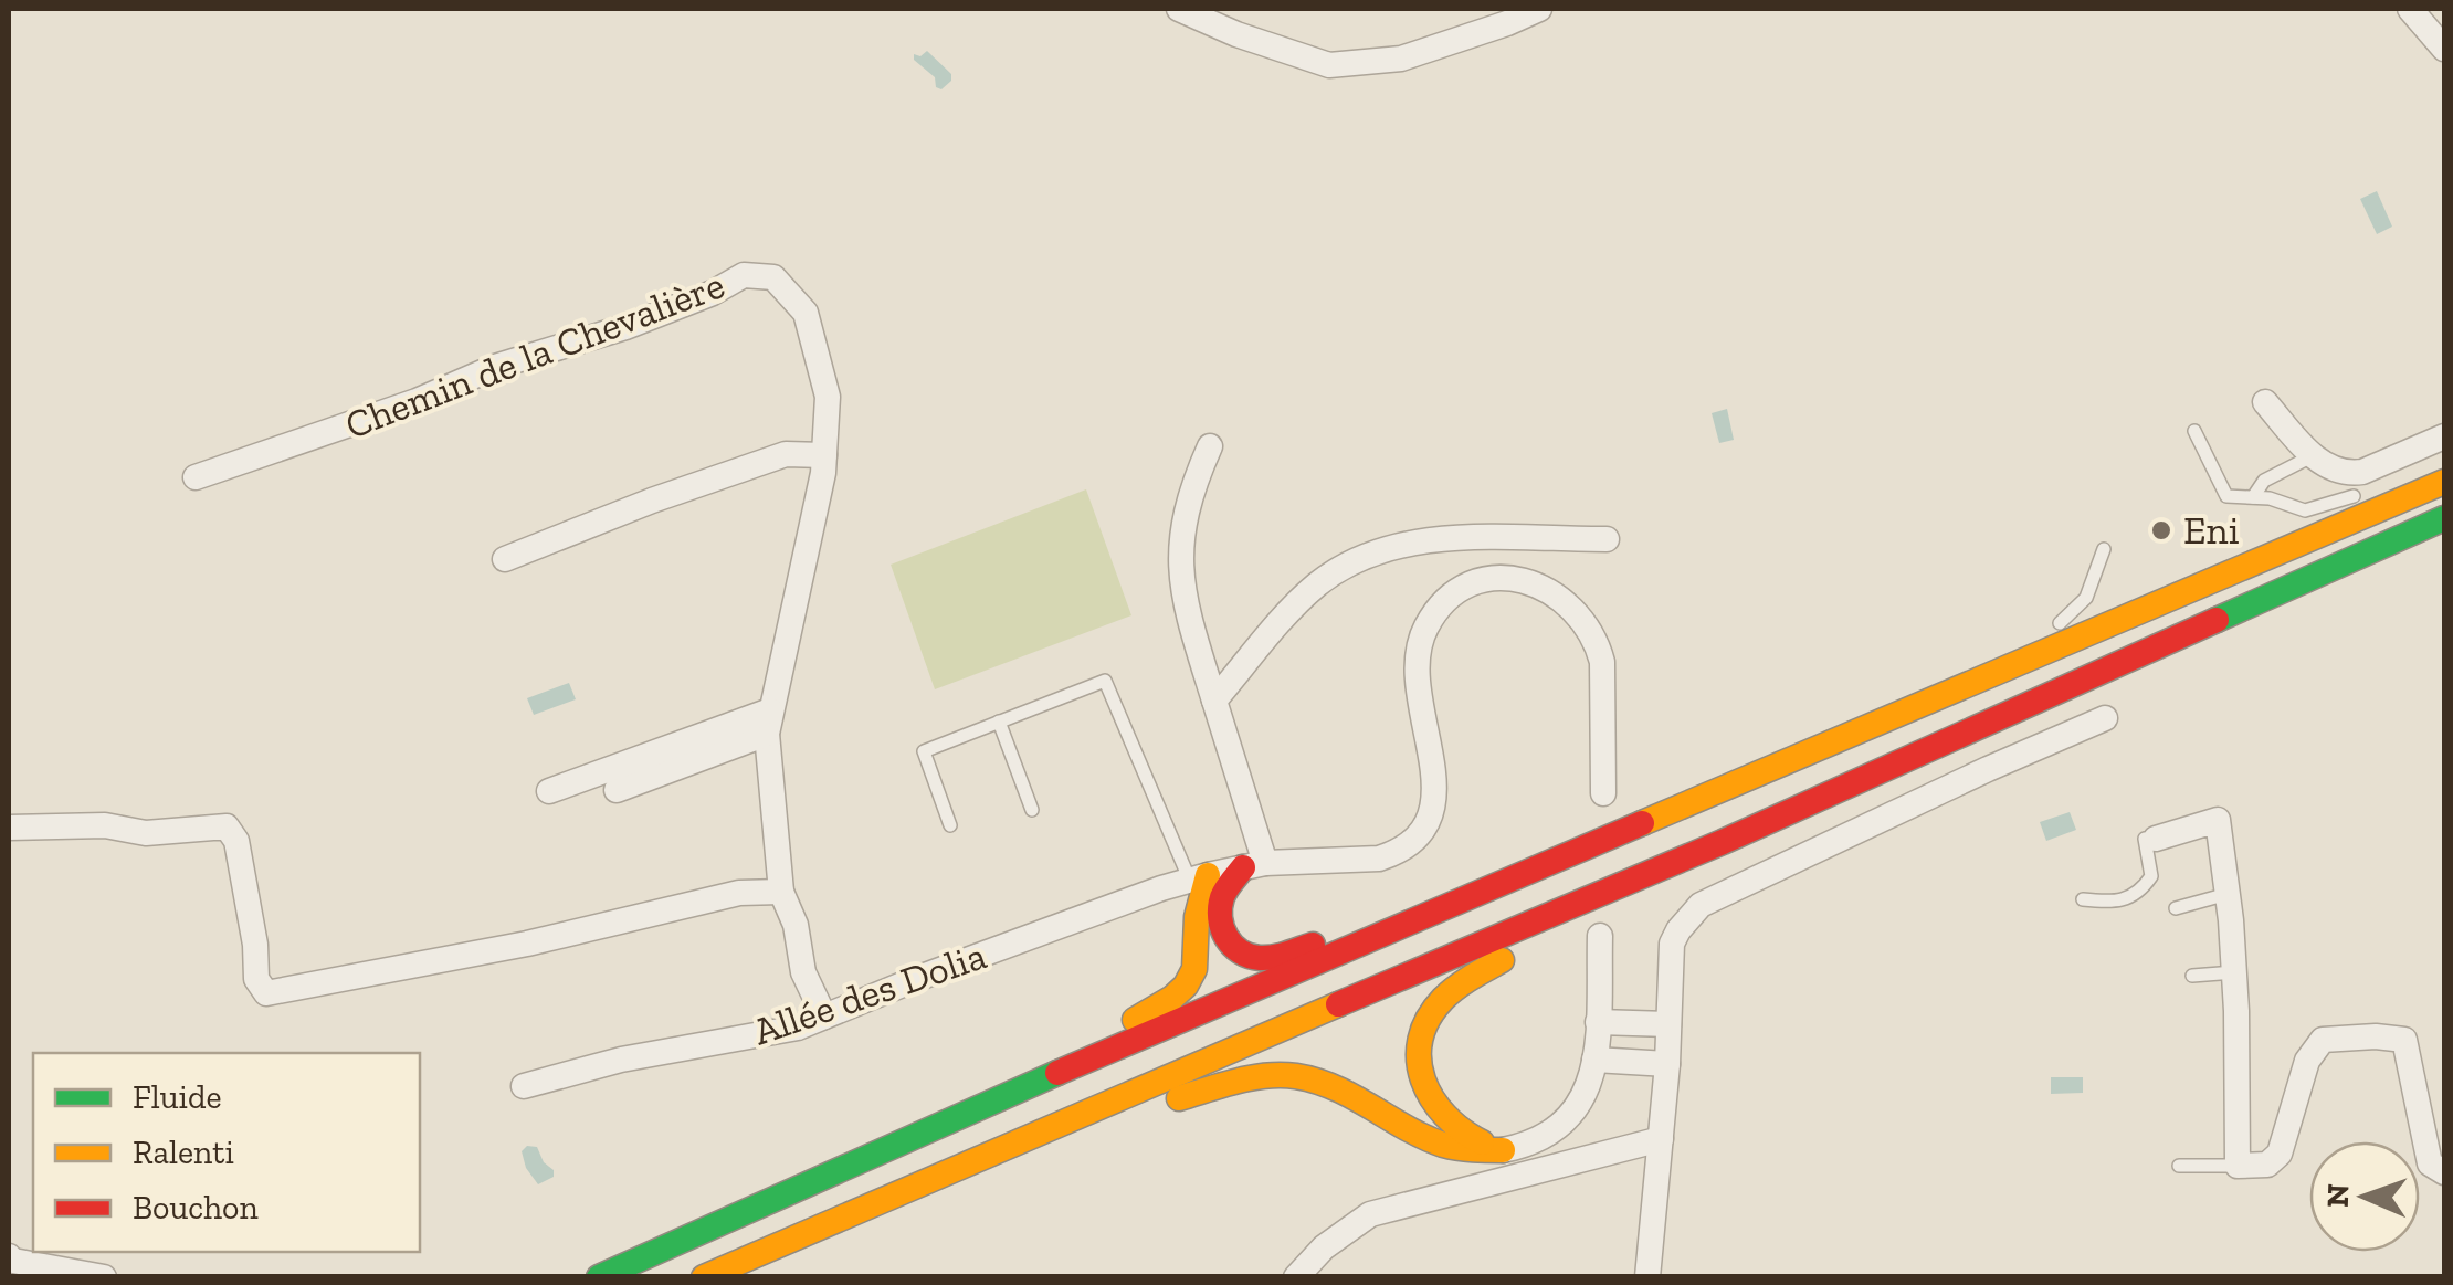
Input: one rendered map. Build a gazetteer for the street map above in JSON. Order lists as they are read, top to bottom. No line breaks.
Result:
{"streets":{"street":["Chemin de la Chevalière","Allée des Dolia"]},"crossings":[["Chemin de la Chevalière","Allée des Dolia"]],"places":["Eni"],"legend":["Fluide","Ralenti","Bouchon"],"north":"left"}
